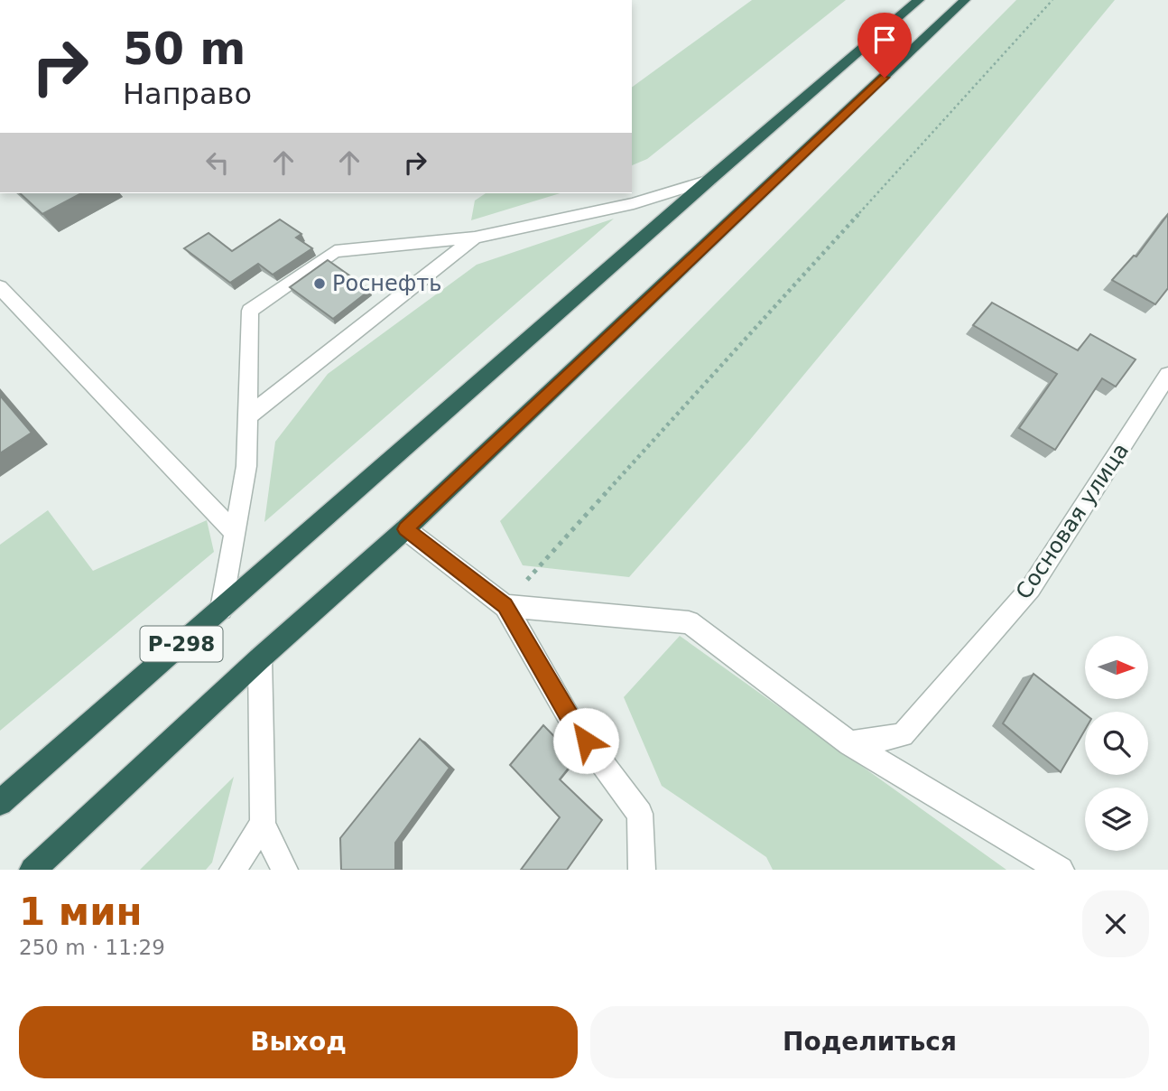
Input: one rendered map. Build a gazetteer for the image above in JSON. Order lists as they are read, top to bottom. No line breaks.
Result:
{"streets":{"highway":["Р-298"],"street":["Сосновая улица"]},"places":["Роснефть"],"north":"right","page":{"turn":["50 m","Направо"],"heading":["1 мин","250 m · 11:29"],"buttons":["Выход","Поделиться"]}}
